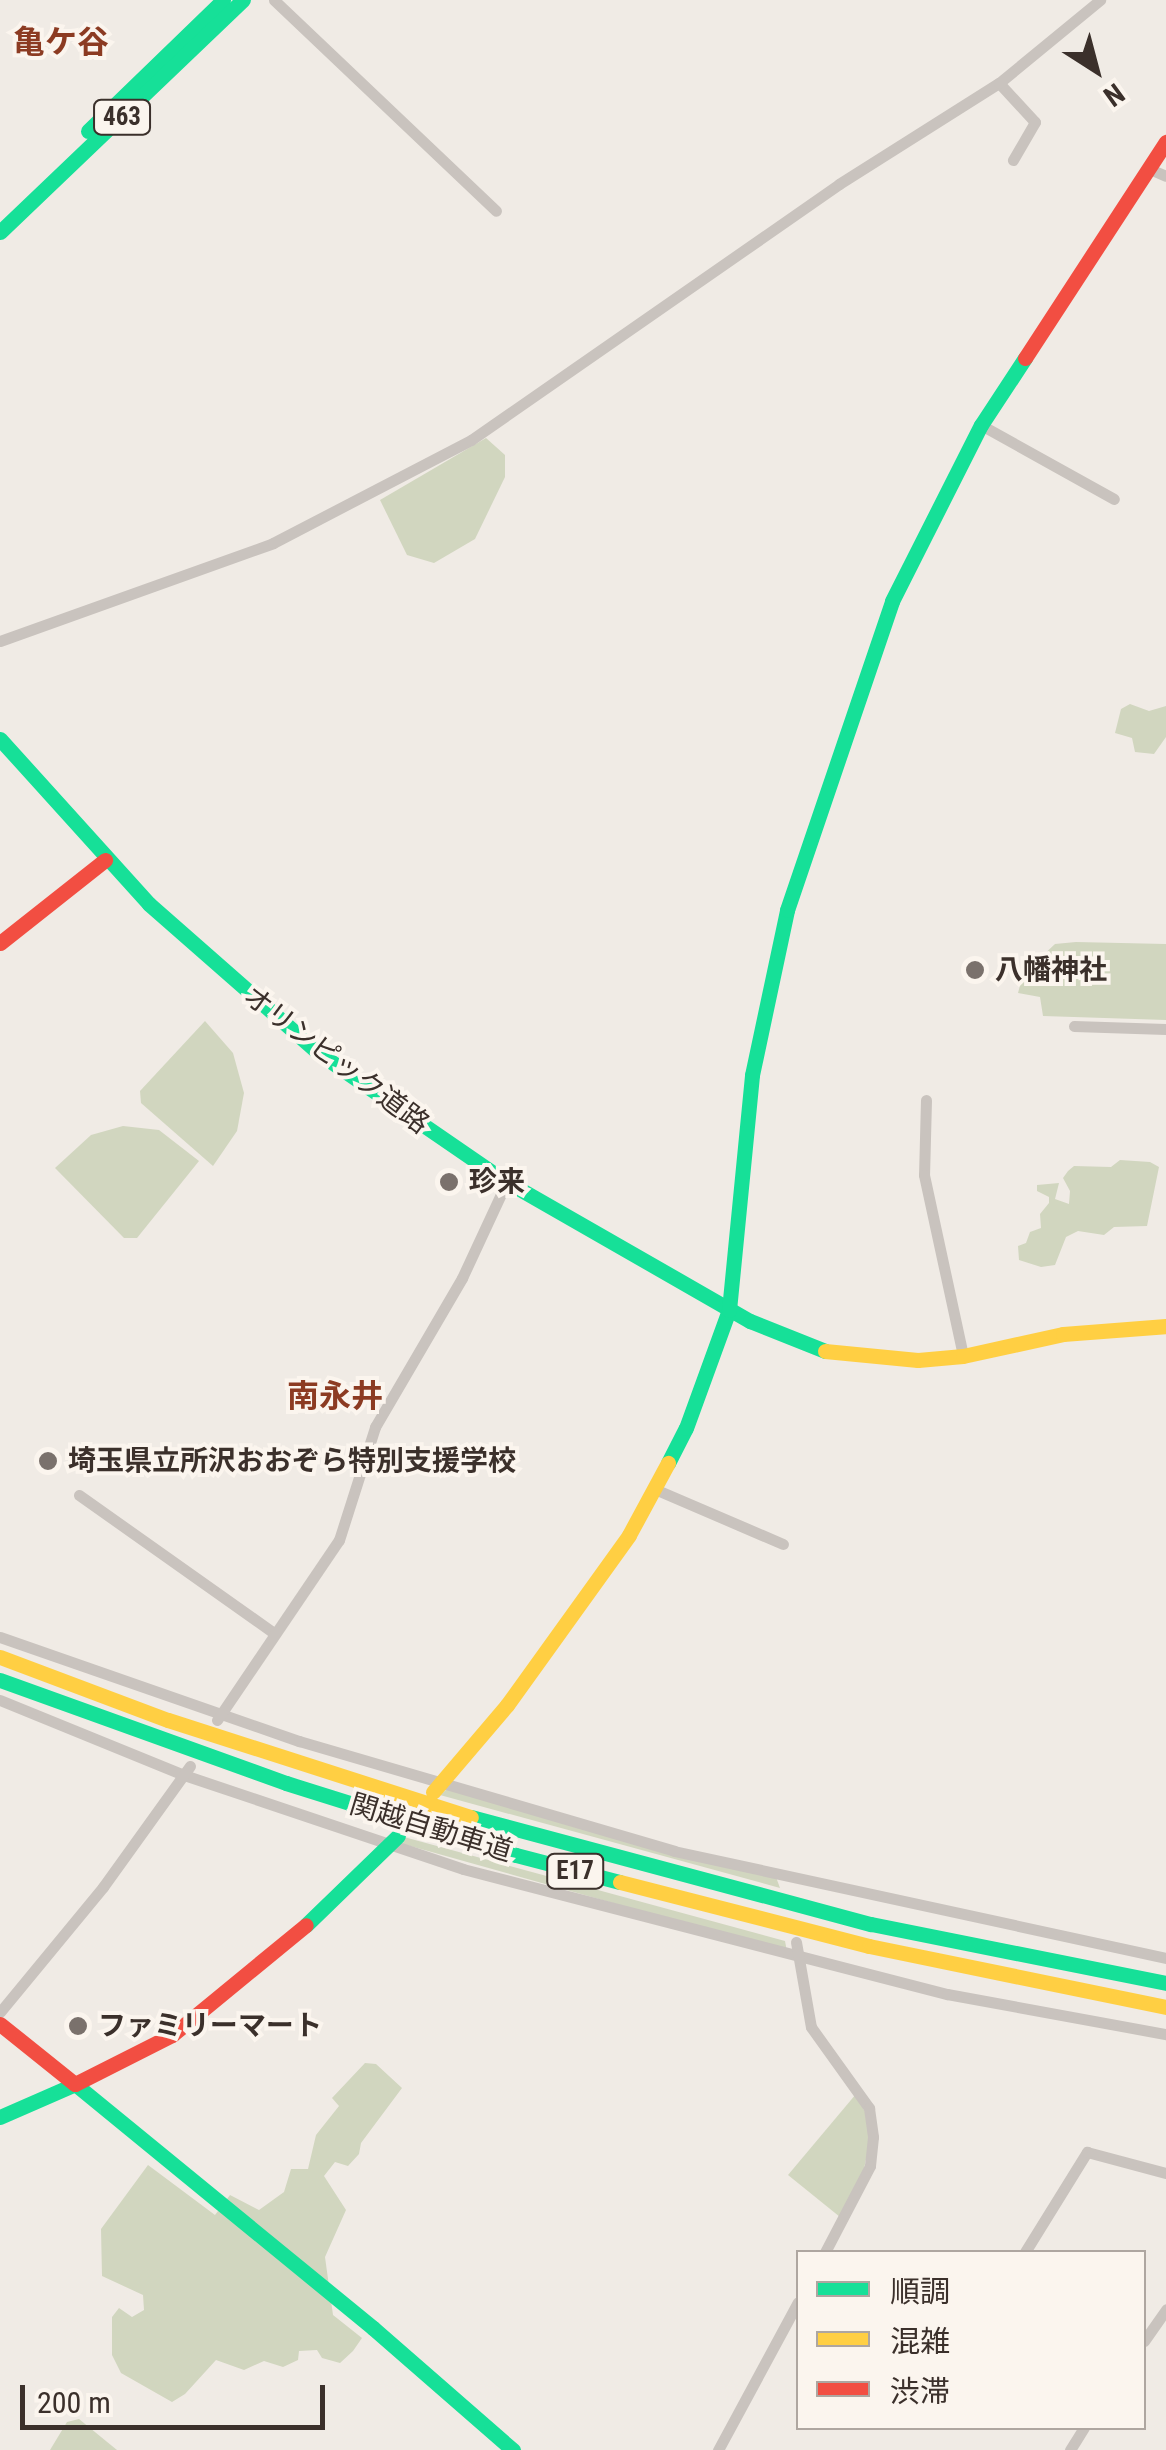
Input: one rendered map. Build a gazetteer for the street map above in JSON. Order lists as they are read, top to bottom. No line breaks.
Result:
{"streets":{"main road":["463","オリンピック道路","関越自動車道","E17"]},"districts":["亀ケ谷","南永井"],"places":["八幡神社","珍来","埼玉県立所沢おおぞら特別支援学校","ファミリーマート"],"legend":["順調","混雑","渋滞"],"scale_bar":"200 m","north":"bottom right"}
